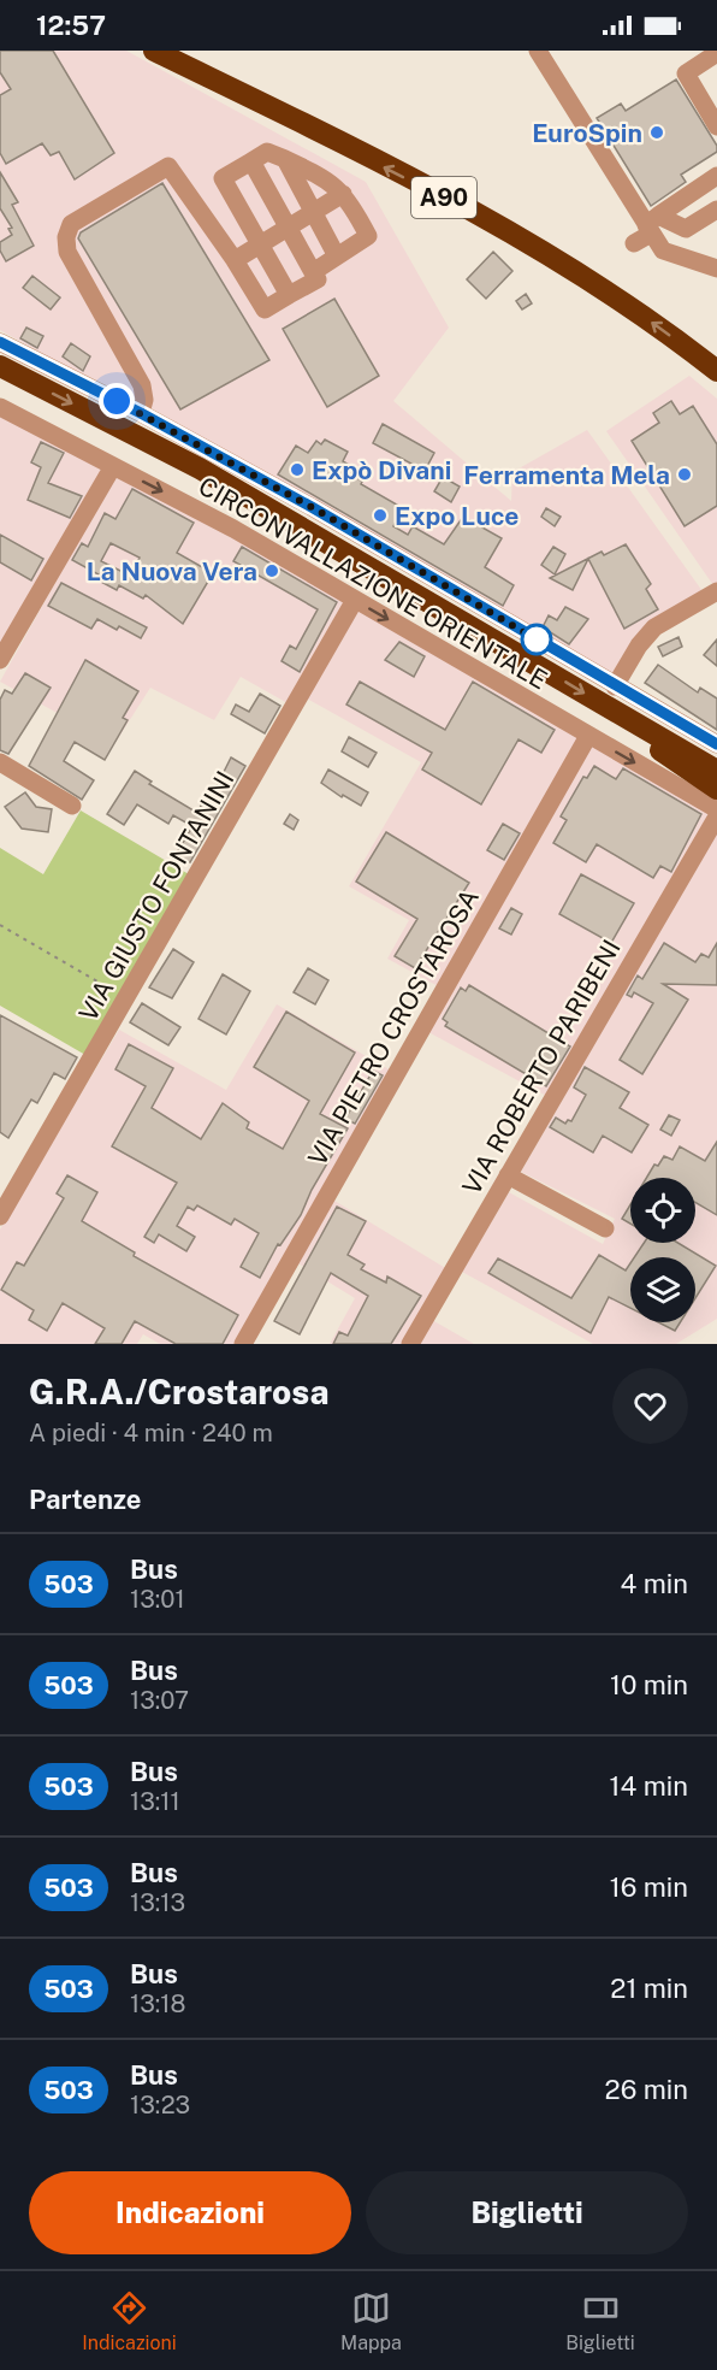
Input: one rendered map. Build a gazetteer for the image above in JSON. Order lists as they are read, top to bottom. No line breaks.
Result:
{"streets":{"highway":["A90"],"street":["CIRCONVALLAZIONE ORIENTALE","VIA GIUSTO FONTANINI","VIA PIETRO CROSTAROSA","VIA ROBERTO PARIBENI"]},"crossings":[["CIRCONVALLAZIONE ORIENTALE","VIA GIUSTO FONTANINI"],["CIRCONVALLAZIONE ORIENTALE","VIA PIETRO CROSTAROSA"]],"places":["EuroSpin","Expò Divani","Ferramenta Mela","Expo Luce","La Nuova Vera"],"lines":["bus line 503"],"page":{"status":"12:57","heading":[["G.R.A./Crostarosa","A piedi · 4 min · 240 m"],"Partenze"],"list":[{"mark":"503","name":"Bus","note":"13:01","value":"4 min"},{"mark":"503","name":"Bus","note":"13:07","value":"10 min"},{"mark":"503","name":"Bus","note":"13:11","value":"14 min"},{"mark":"503","name":"Bus","note":"13:13","value":"16 min"},{"mark":"503","name":"Bus","note":"13:18","value":"21 min"},{"mark":"503","name":"Bus","note":"13:23","value":"26 min"}],"buttons":["Indicazioni","Biglietti"],"tabs":["Indicazioni","Mappa","Biglietti"]}}
